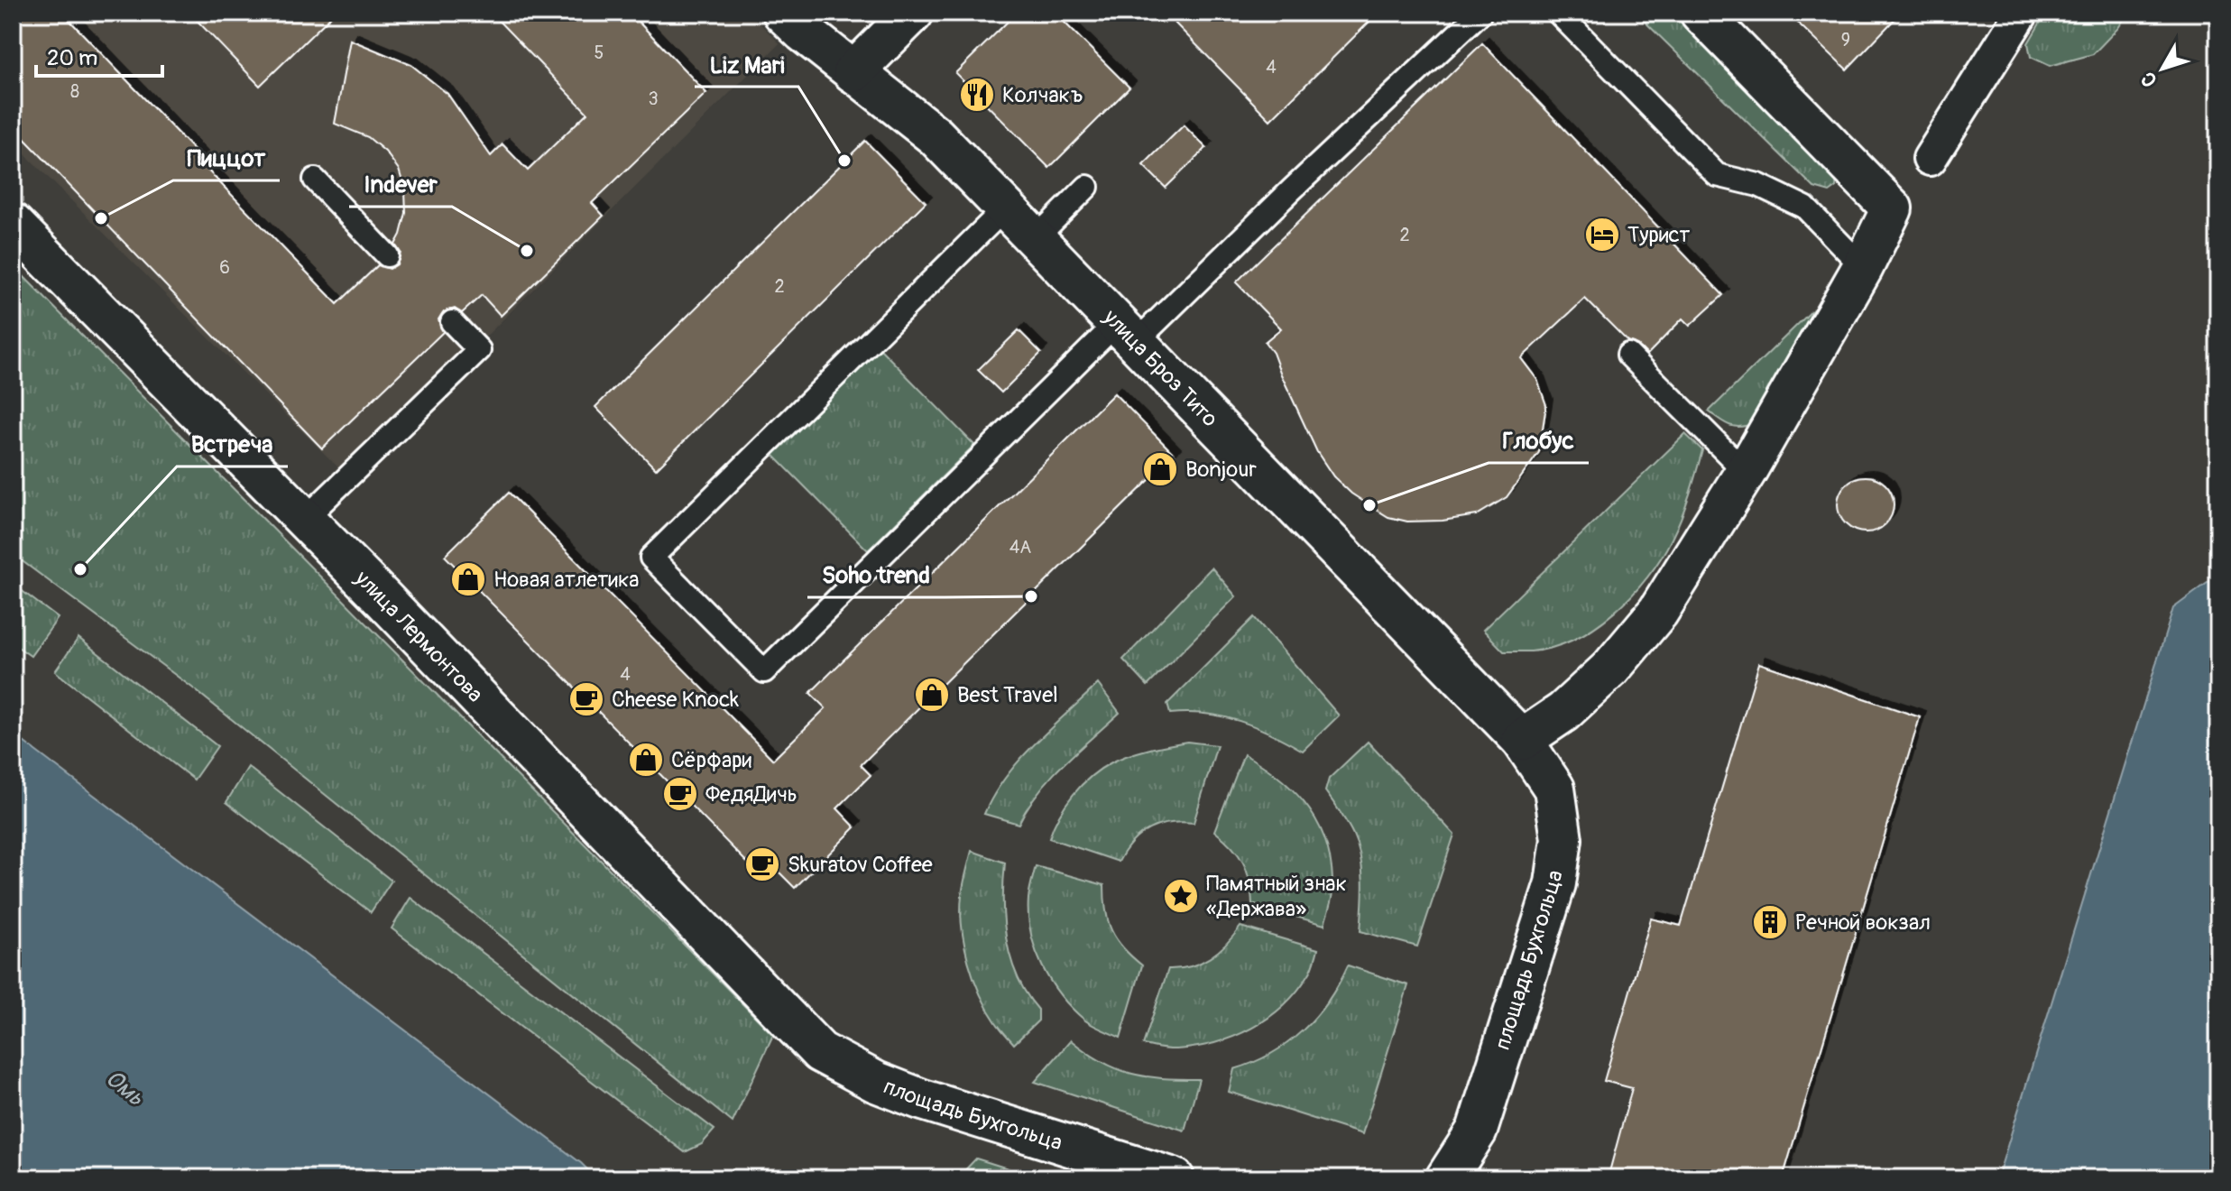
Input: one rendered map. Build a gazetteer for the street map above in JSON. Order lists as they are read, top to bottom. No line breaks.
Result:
{"streets":{"street":["улица Броз Тито","улица Лермонтова","площадь Бухгольца"]},"crossings":[["улица Броз Тито","площадь Бухгольца"],["улица Лермонтова","площадь Бухгольца"]],"water":["Омь"],"places":{"restaurant":["Колчакъ"],"other":["Liz Mari","Пиццот","Indever","Глобус","Встреча","Soho trend"],"hotel":["Турист"],"shop":["Bonjour","Новая атлетика","Best Travel","Сёрфари"],"cafe":["Cheese Knock","ФедяДичь","Skuratov Coffee"],"place":["Памятный знак «Держава»"],"building":["Речной вокзал"]},"house_numbers":["9","5","4","8","3","2","6","2","4А","4"],"scale_bar":"20 m","north":"bottom left"}
